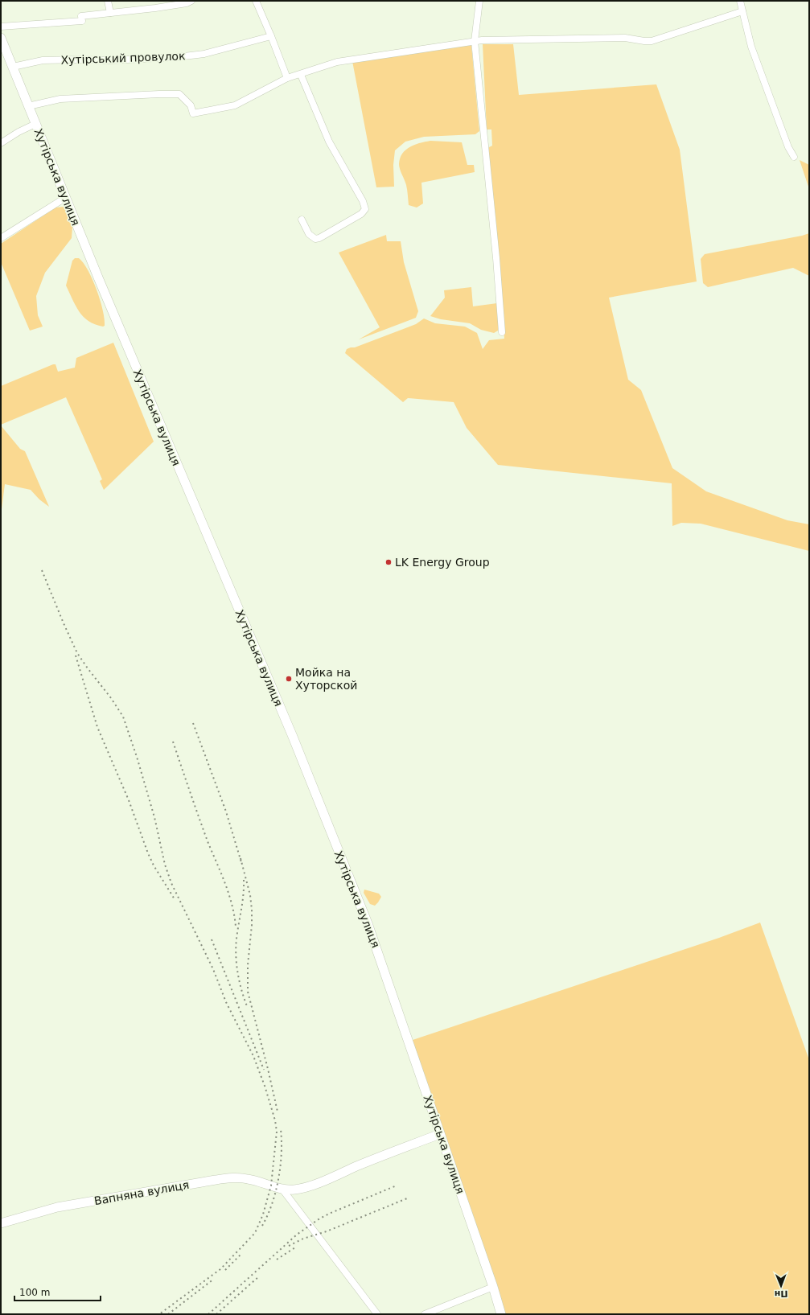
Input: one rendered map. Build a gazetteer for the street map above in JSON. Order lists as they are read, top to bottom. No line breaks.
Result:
{"streets":{"main road":["Хутірська вулиця","Вапняна вулиця"],"street":["Хутірський провулок"]},"crossings":[["Хутірський провулок","Хутірська вулиця"]],"places":["LK Energy Group","Мойка на Хуторской"],"scale_bar":"100 m","north":"bottom"}
